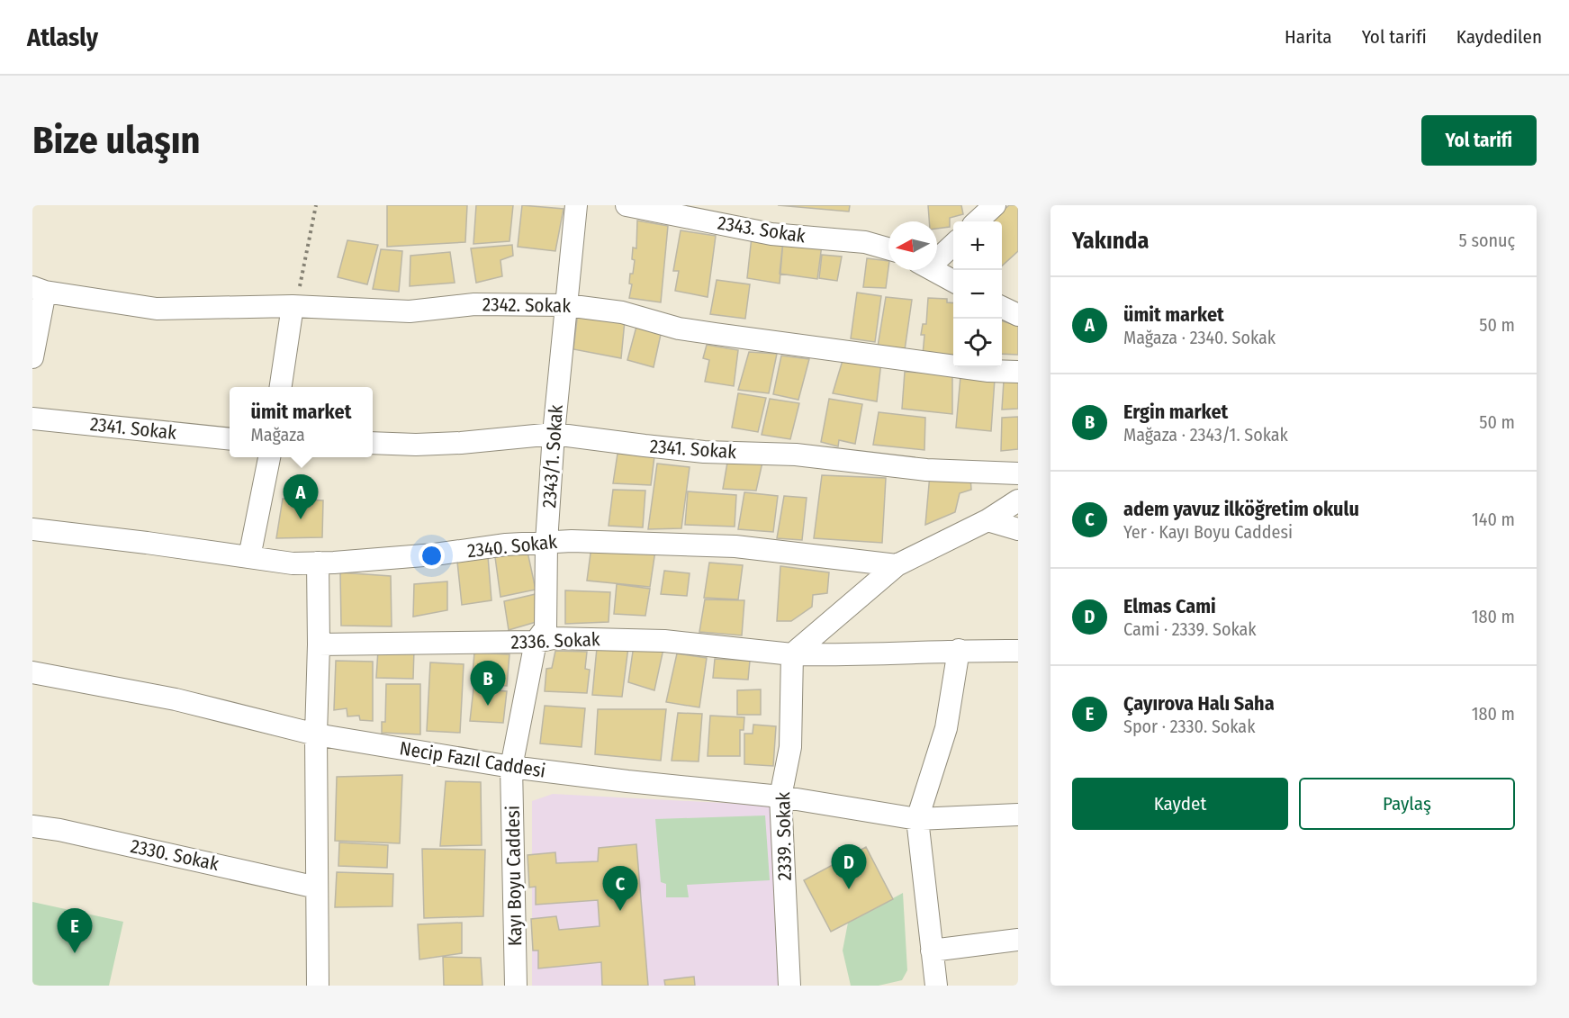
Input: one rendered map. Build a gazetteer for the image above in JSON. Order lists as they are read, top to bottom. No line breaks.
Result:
{"streets":{"street":["2343. Sokak","2342. Sokak","2341. Sokak","2343/1. Sokak","2340. Sokak","2336. Sokak","Necip Fazıl Caddesi","2339. Sokak","2330. Sokak","Kayı Boyu Caddesi"]},"crossings":[["2342. Sokak","2343/1. Sokak"],["2341. Sokak","2343/1. Sokak"],["2343/1. Sokak","2340. Sokak"],["2343/1. Sokak","2336. Sokak"],["2343/1. Sokak","Necip Fazıl Caddesi"],["2343/1. Sokak","Kayı Boyu Caddesi"],["2336. Sokak","2339. Sokak"],["Necip Fazıl Caddesi","2339. Sokak"],["Necip Fazıl Caddesi","Kayı Boyu Caddesi"]],"north":"left","page":{"header":"Atlasly","nav":["Harita","Yol tarifi","Kaydedilen"],"buttons":["Yol tarifi",["Kaydet","Paylaş"]],"title":"Bize ulaşın","heading":["Yakında","5 sonuç"],"map_buttons":["+","−"],"list":[{"mark":"A","name":"ümit market","note":"Mağaza · 2340. Sokak","value":"50 m"},{"mark":"B","name":"Ergin market","note":"Mağaza · 2343/1. Sokak","value":"50 m"},{"mark":"C","name":"adem yavuz ilköğretim okulu","note":"Yer · Kayı Boyu Caddesi","value":"140 m"},{"mark":"D","name":"Elmas Cami","note":"Cami · 2339. Sokak","value":"180 m"},{"mark":"E","name":"Çayırova Halı Saha","note":"Spor · 2330. Sokak","value":"180 m"}],"popup":["ümit market","Mağaza"],"pins":["A","B","D","C","E"]}}
